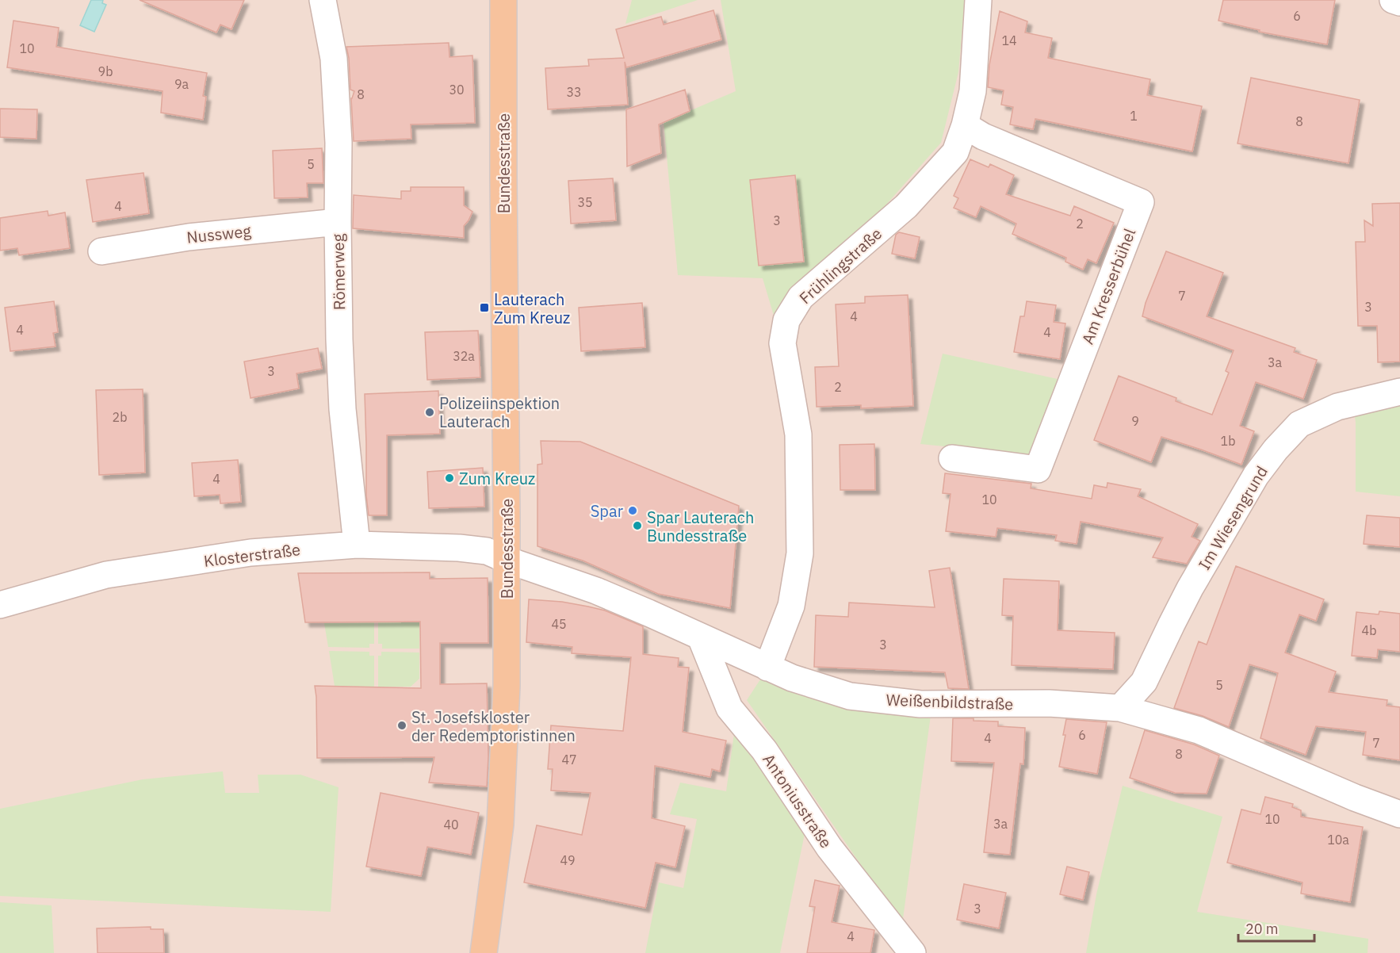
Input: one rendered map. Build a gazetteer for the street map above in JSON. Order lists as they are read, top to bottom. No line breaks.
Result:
{"streets":{"main road":["Bundesstraße"],"street":["Nussweg","Frühlingstraße","Römerweg","Am Kresserbühel","Im Wiesengrund","Klosterstraße","Weißenbildstraße","Antoniusstraße"]},"crossings":[["Bundesstraße","Klosterstraße"],["Bundesstraße","Weißenbildstraße"],["Nussweg","Römerweg"],["Frühlingstraße","Am Kresserbühel"],["Frühlingstraße","Weißenbildstraße"],["Römerweg","Klosterstraße"],["Im Wiesengrund","Weißenbildstraße"],["Klosterstraße","Weißenbildstraße"],["Weißenbildstraße","Antoniusstraße"]],"places":{"transit":["Lauterach Zum Kreuz"],"other":["Polizeiinspektion Lauterach","Zum Kreuz","Spar","Spar Lauterach Bundesstraße","St. Josefskloster der Redemptoristinnen"]},"house_numbers":["6","14","10","9b","9a","30","33","8","1","8","5","35","4","3","2","7","3","4","4","4","32a","3a","3","2","2b","9","1b","4","10","45","4b","3","5","6","4","7","8","47","10","3a","40","10a","49","3","4"],"scale_bar":"20 m"}
